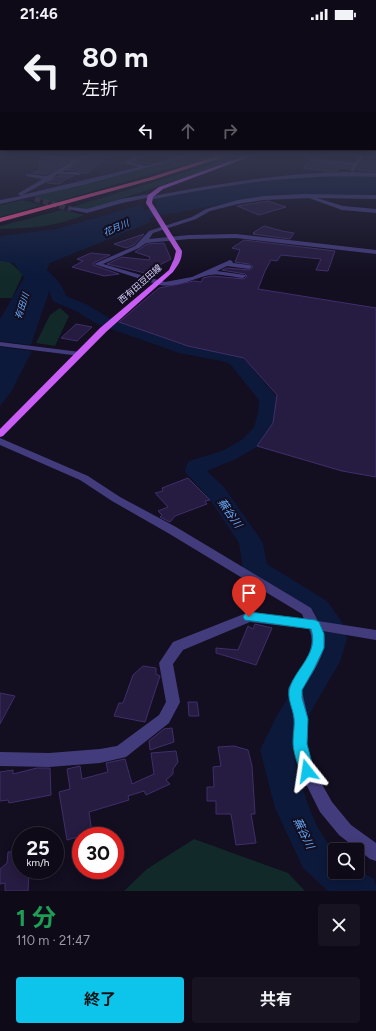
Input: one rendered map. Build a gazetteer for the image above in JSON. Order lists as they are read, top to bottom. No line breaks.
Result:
{"streets":{"main road":["西有田豆田線"]},"water":["花月川","有田川","蕪谷川"],"page":{"status":"21:46","turn":["80 m","左折"],"speed":"25 km/h","limit":"30","heading":["1 分","110 m · 21:47"],"buttons":["終了","共有"]}}
